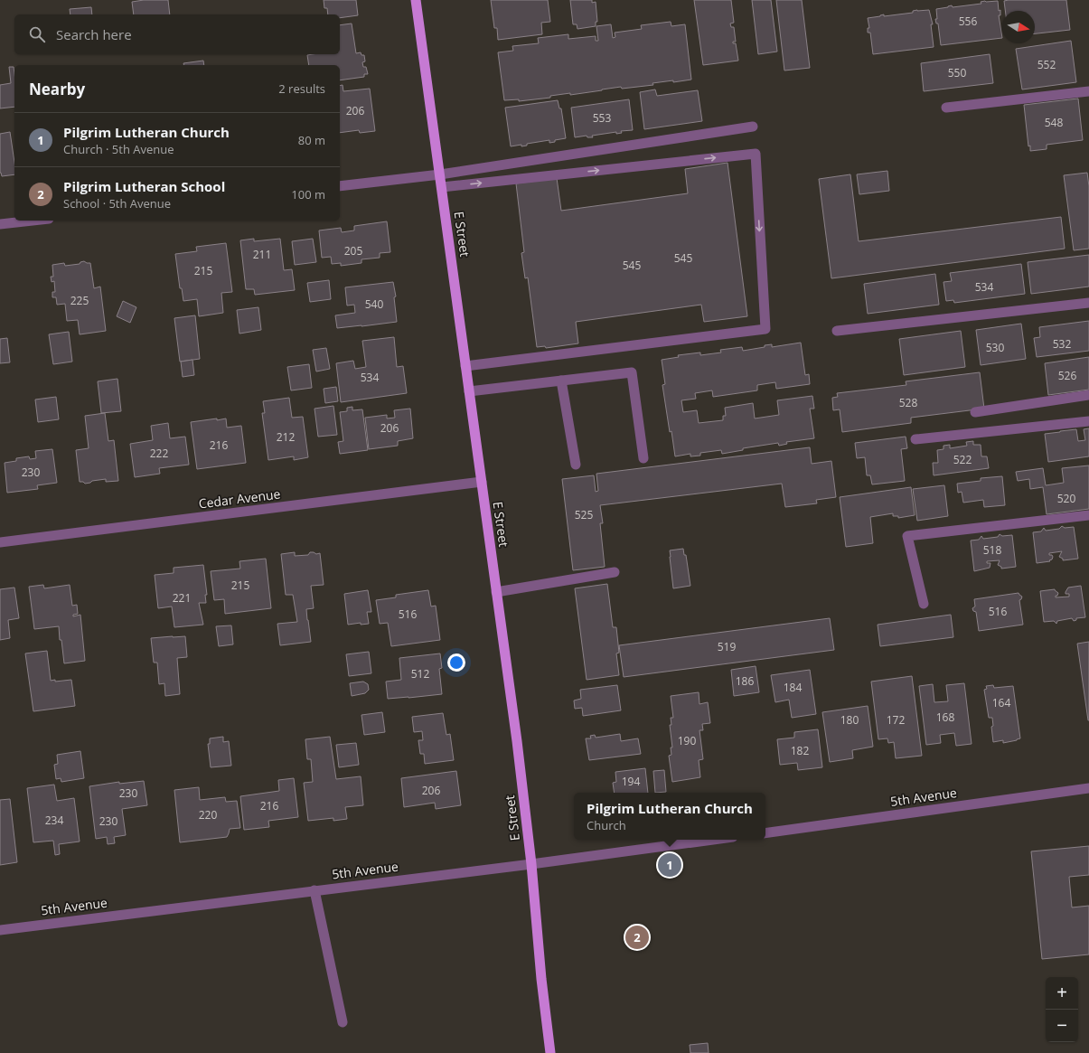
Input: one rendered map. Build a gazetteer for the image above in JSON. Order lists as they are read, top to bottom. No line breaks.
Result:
{"streets":{"main road":["E Street"],"street":["Cedar Avenue","5th Avenue"]},"crossings":[["E Street","Cedar Avenue"],["E Street","5th Avenue"]],"house_numbers":["556","552","550","206","553","548","205","211","545","545","215","534","225","540","532","530","526","534","528","206","212","216","222","522","230","520","525","518","215","221","516","516","519","512","186","184","164","168","180","172","190","182","194","206","230","216","220","234","230"],"north":"right","page":{"search":"Search here","heading":["Nearby","2 results"],"list":[{"mark":"1","name":"Pilgrim Lutheran Church","note":"Church · 5th Avenue","value":"80 m"},{"mark":"2","name":"Pilgrim Lutheran School","note":"School · 5th Avenue","value":"100 m"}],"popup":["Pilgrim Lutheran Church","Church"],"pins":["1","2"],"map_buttons":["+","−"]}}
